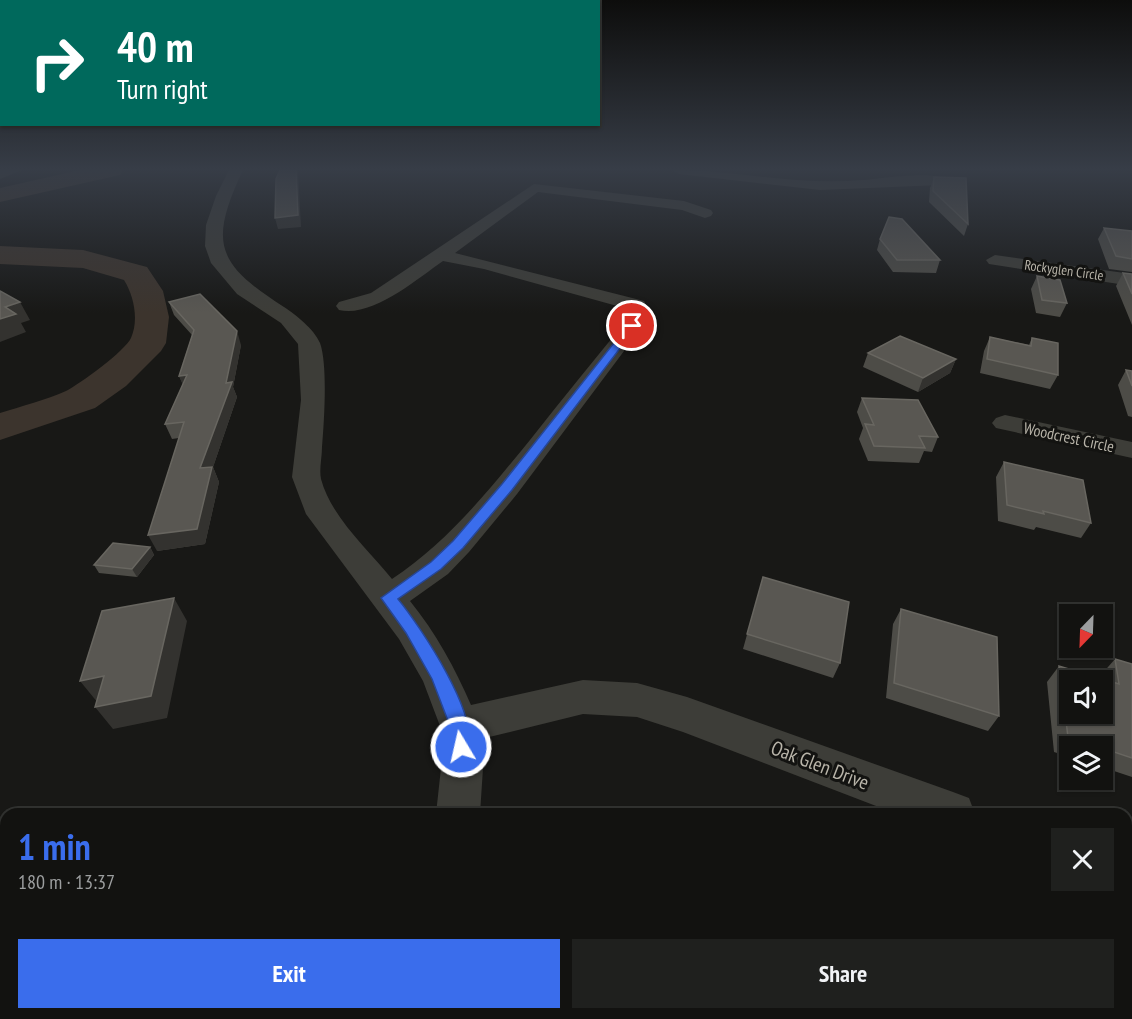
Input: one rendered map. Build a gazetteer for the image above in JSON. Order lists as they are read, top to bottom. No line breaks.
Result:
{"streets":{"street":["Rockyglen Circle","Woodcrest Circle","Oak Glen Drive"]},"north":"bottom left","page":{"turn":["40 m","Turn right"],"heading":["1 min","180 m · 13:37"],"buttons":["Exit","Share"]}}
